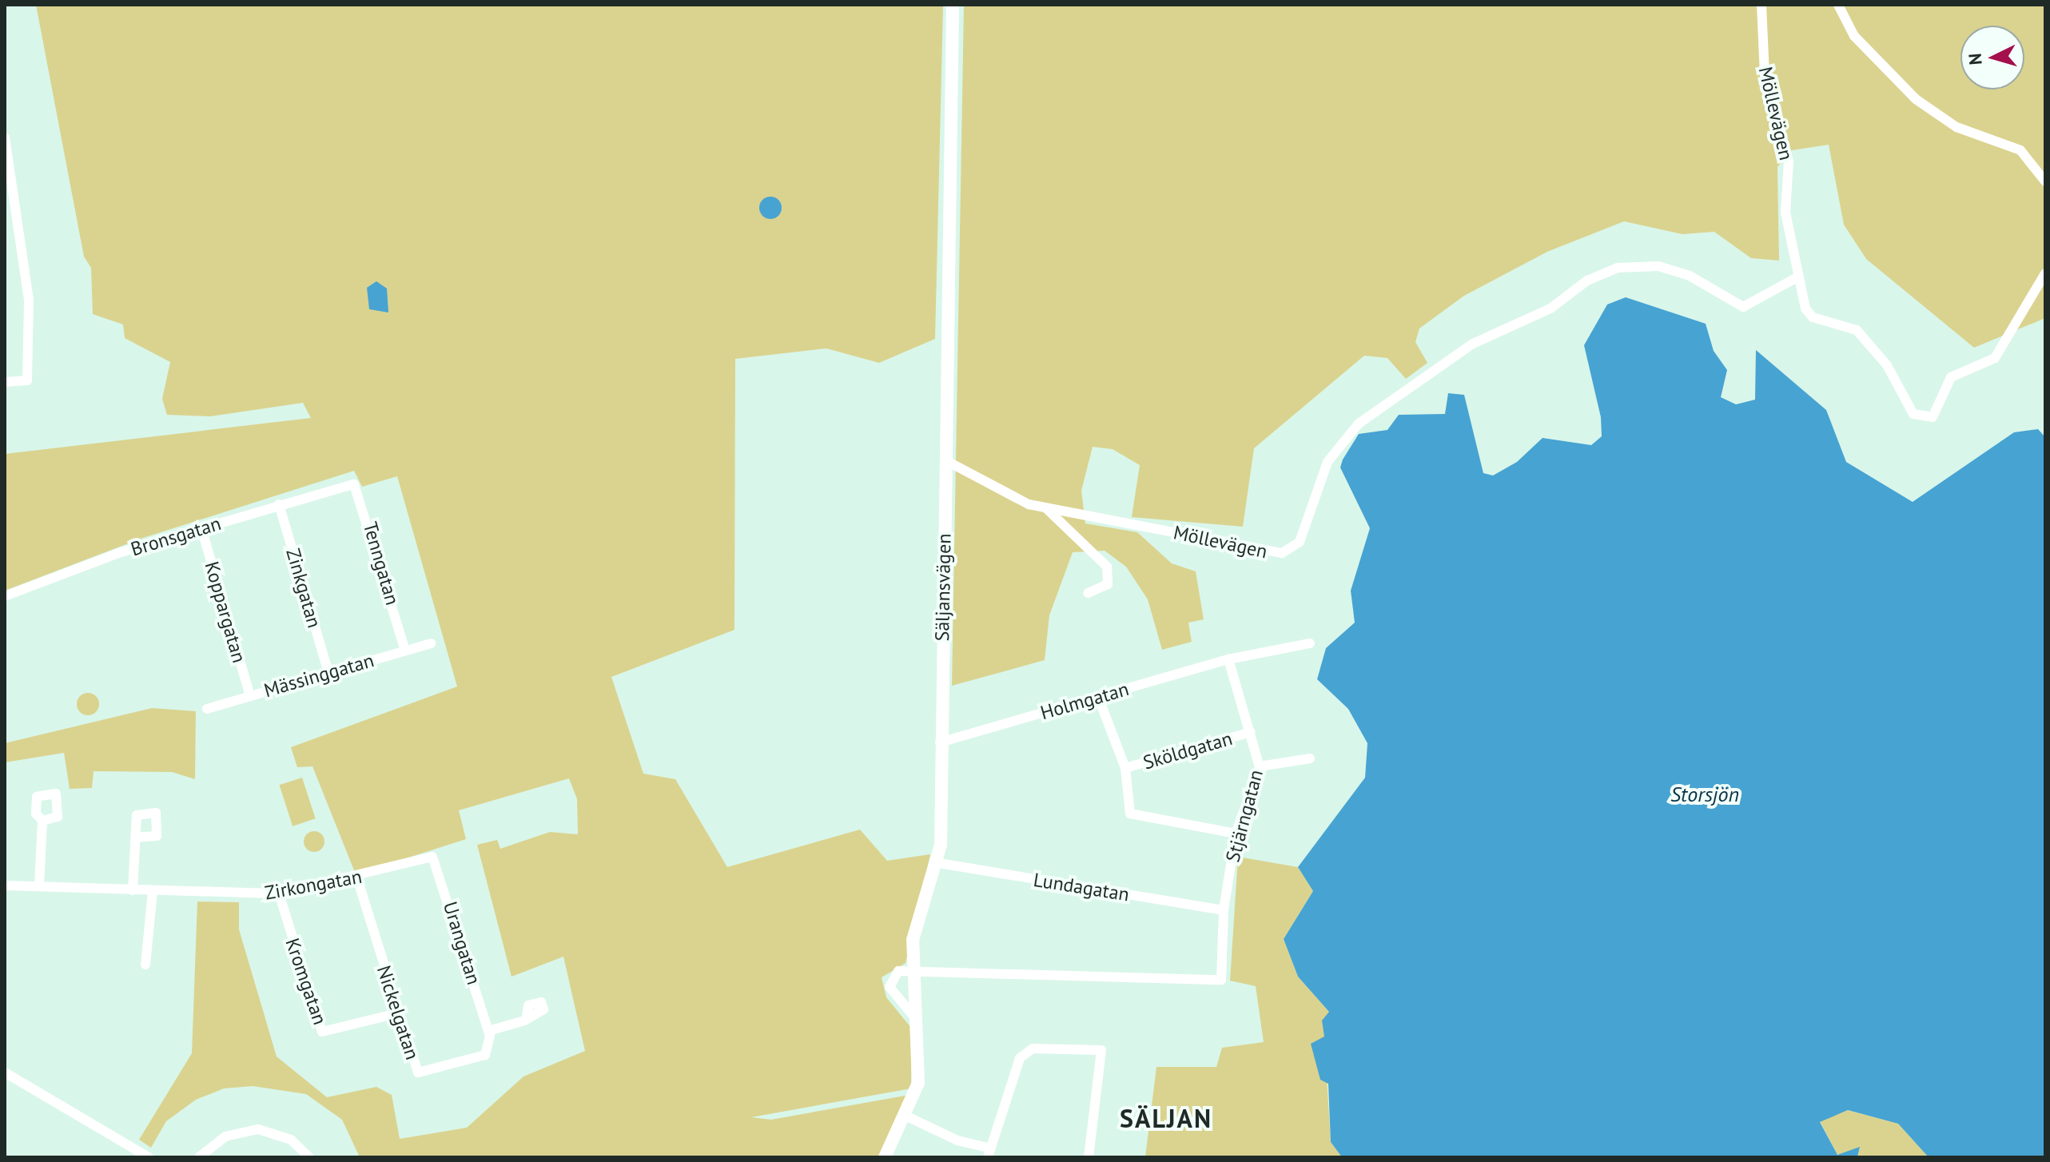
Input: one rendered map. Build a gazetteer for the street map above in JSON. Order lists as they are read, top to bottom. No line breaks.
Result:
{"streets":{"street":["Möllevägen","Bronsgatan","Tenngatan","Säljansvägen","Zinkgatan","Koppargatan","Mässinggatan","Holmgatan","Sköldgatan","Stjärngatan","Zirkongatan","Lundagatan","Urangatan","Kromgatan","Nickelgatan"]},"crossings":[["Möllevägen","Säljansvägen"],["Bronsgatan","Tenngatan"],["Bronsgatan","Zinkgatan"],["Bronsgatan","Koppargatan"],["Tenngatan","Mässinggatan"],["Säljansvägen","Holmgatan"],["Säljansvägen","Stjärngatan"],["Säljansvägen","Lundagatan"],["Zinkgatan","Mässinggatan"],["Koppargatan","Mässinggatan"],["Holmgatan","Stjärngatan"],["Sköldgatan","Stjärngatan"],["Stjärngatan","Lundagatan"],["Zirkongatan","Urangatan"],["Zirkongatan","Kromgatan"],["Zirkongatan","Nickelgatan"],["Urangatan","Nickelgatan"],["Kromgatan","Nickelgatan"]],"districts":["SÄLJAN"],"water":["Storsjön"],"north":"left"}
